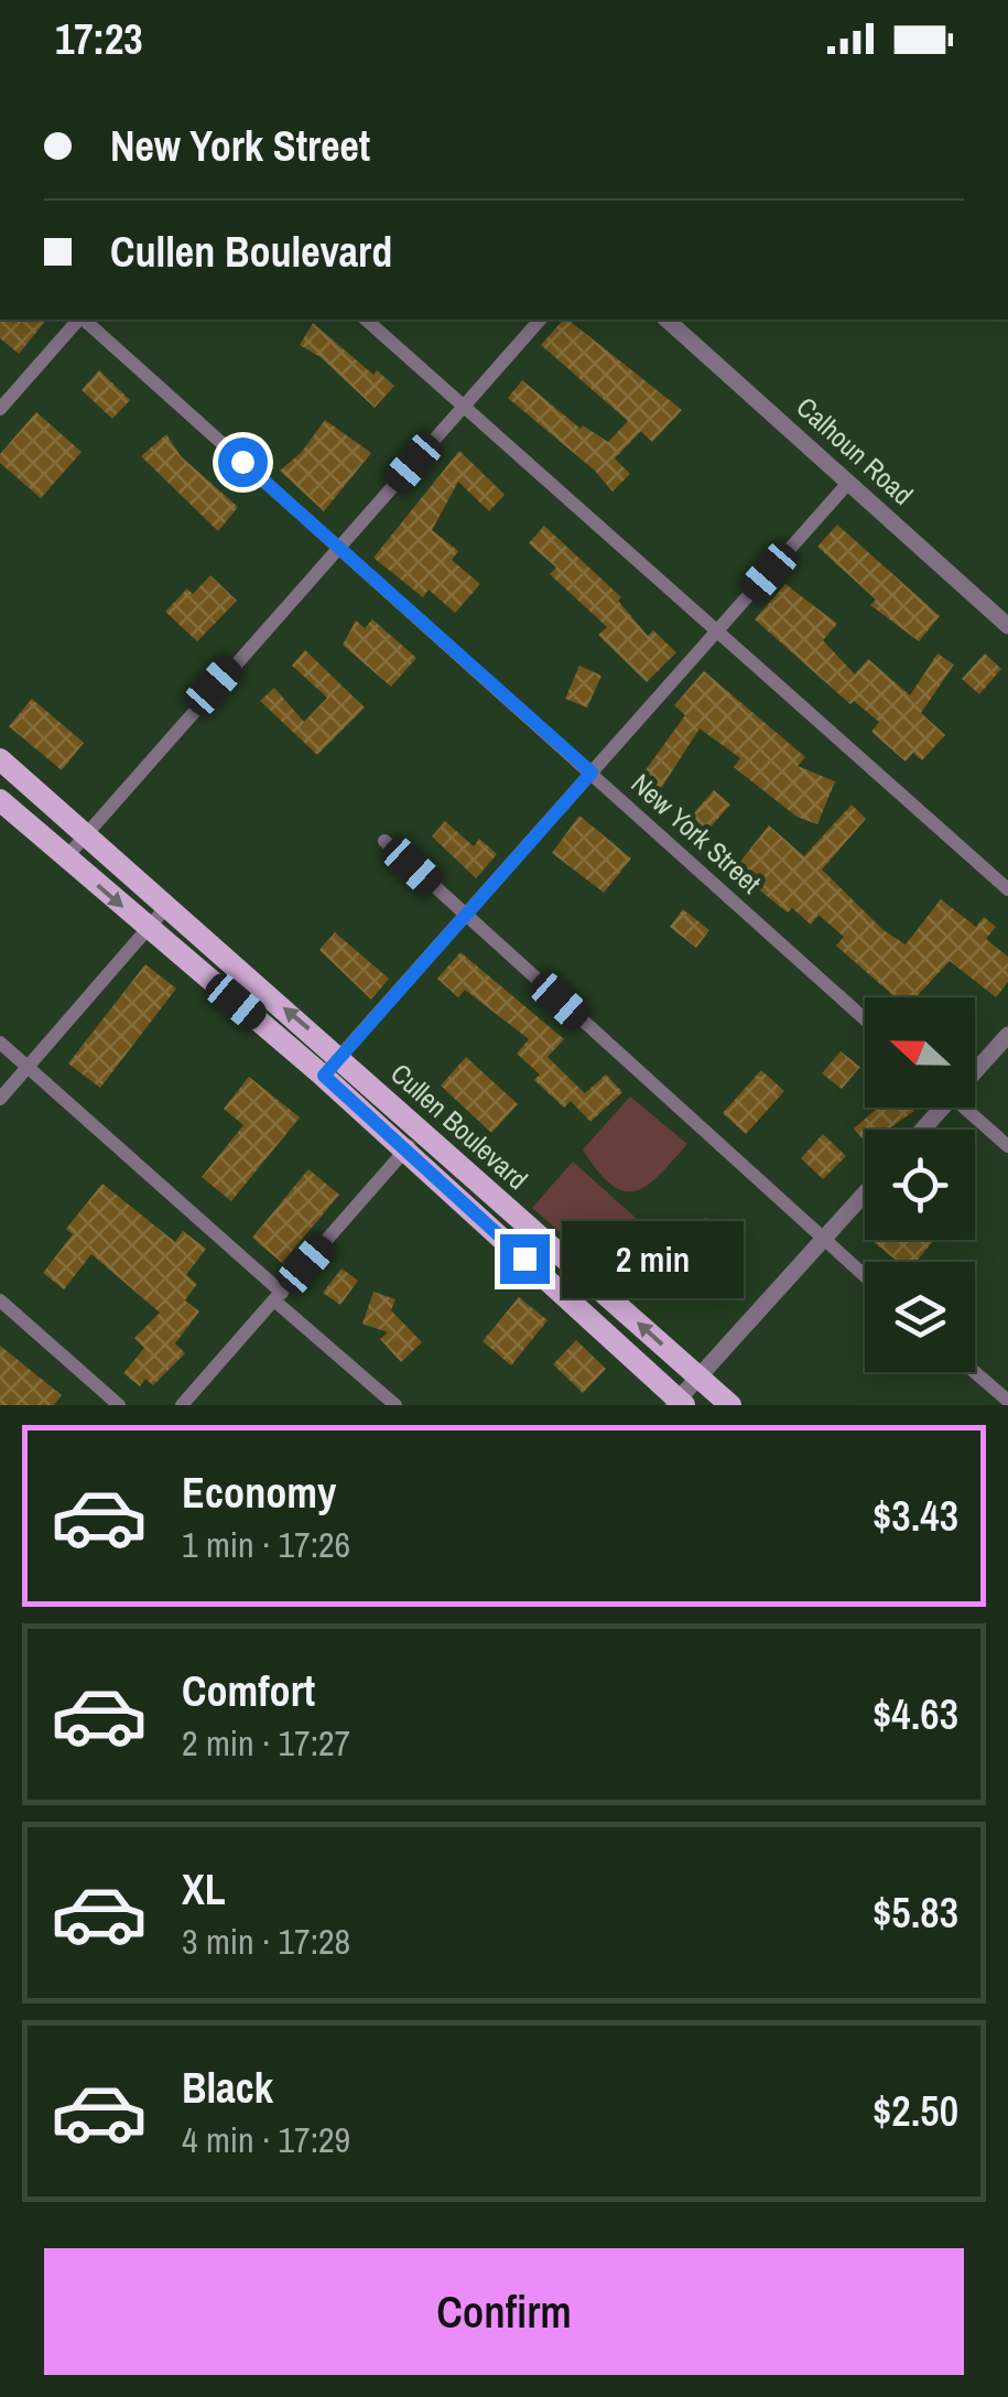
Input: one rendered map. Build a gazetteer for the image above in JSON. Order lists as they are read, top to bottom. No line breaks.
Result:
{"streets":{"main road":["Cullen Boulevard"],"street":["Calhoun Road","New York Street"]},"north":"left","page":{"status":"17:23","banner":["New York Street","Cullen Boulevard"],"bubble":"2 min","list":[{"name":"Economy","note":"1 min · 17:26","value":"$3.43"},{"name":"Comfort","note":"2 min · 17:27","value":"$4.63"},{"name":"XL","note":"3 min · 17:28","value":"$5.83"},{"name":"Black","note":"4 min · 17:29","value":"$2.50"}],"buttons":"Confirm"}}
